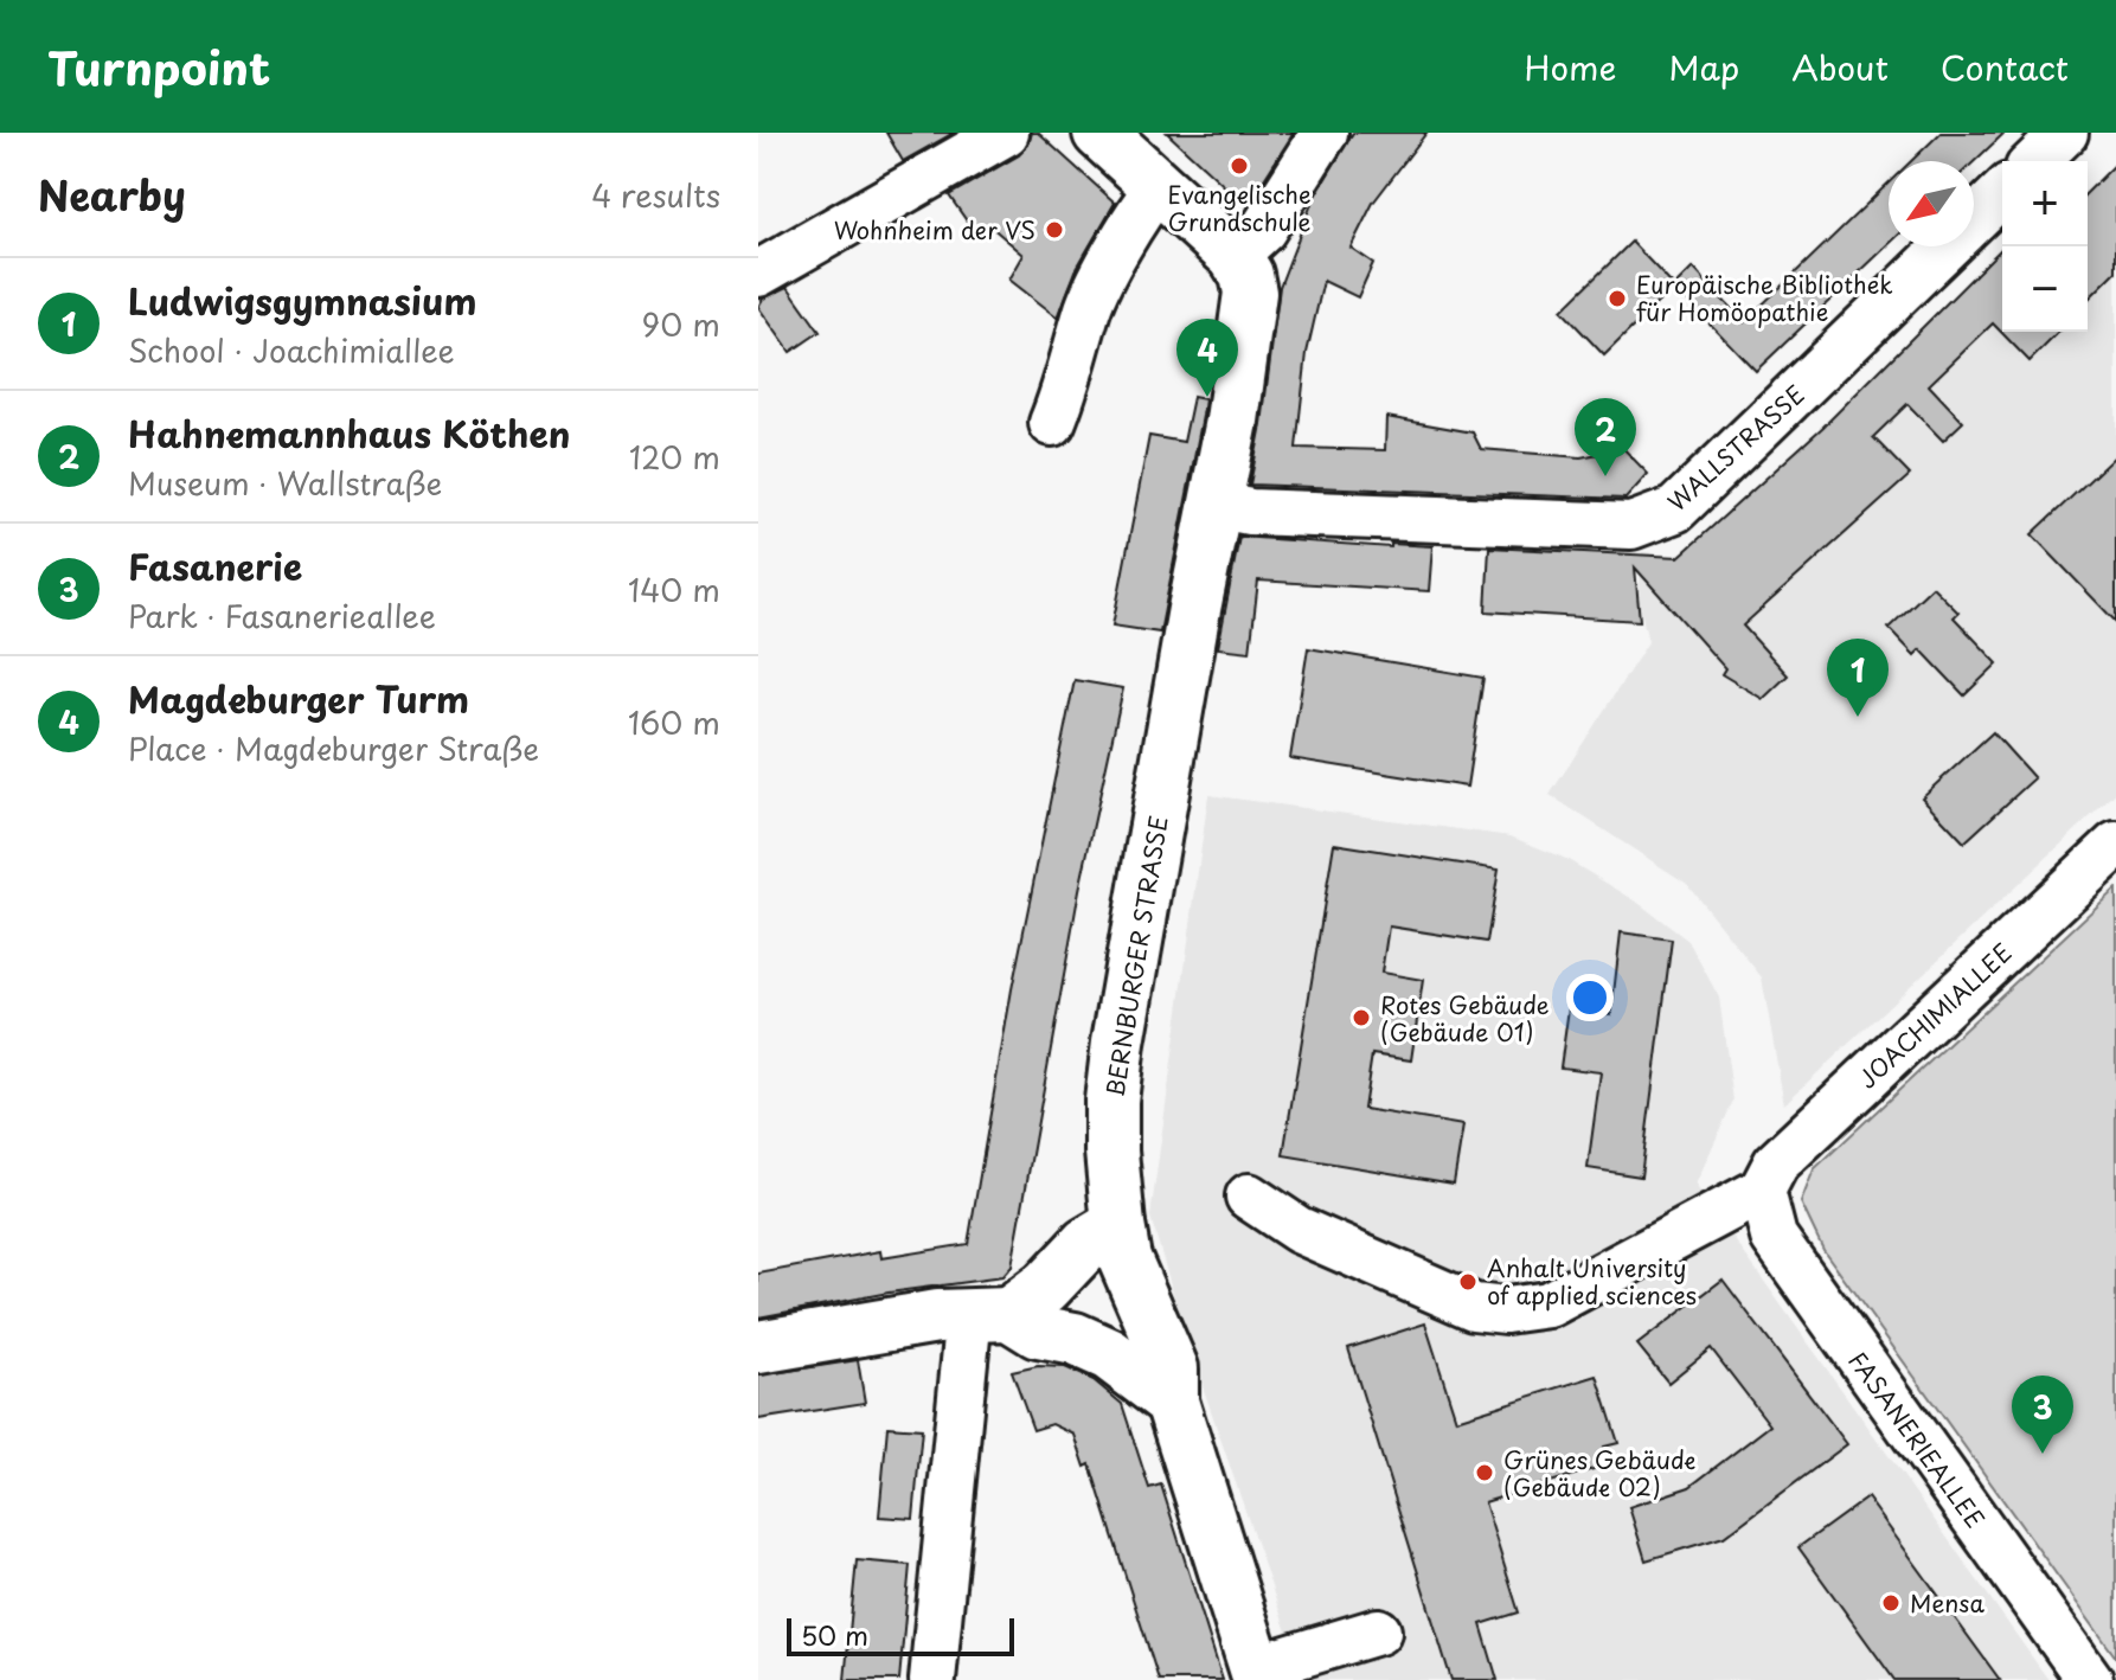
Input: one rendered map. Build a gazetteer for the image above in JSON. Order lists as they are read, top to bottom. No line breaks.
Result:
{"streets":{"main road":["BERNBURGER STRASSE"],"street":["WALLSTRASSE","JOACHIMIALLEE","FASANERIEALLEE"]},"crossings":[["WALLSTRASSE","BERNBURGER STRASSE"],["JOACHIMIALLEE","FASANERIEALLEE"]],"places":["Evangelische Grundschule","Wohnheim der VS","Europäische Bibliothek für Homöopathie","Rotes Gebäude (Gebäude 01)","Anhalt University of applied sciences","Grünes Gebäude (Gebäude 02)","Mensa"],"scale_bar":"50 m","north":"bottom left","page":{"header":"Turnpoint","nav":["Home","Map","About","Contact"],"heading":["Nearby","4 results"],"map_buttons":["+","−"],"list":[{"mark":"1","name":"Ludwigsgymnasium","note":"School · Joachimiallee","value":"90 m"},{"mark":"2","name":"Hahnemannhaus Köthen","note":"Museum · Wallstraße","value":"120 m"},{"mark":"3","name":"Fasanerie","note":"Park · Fasanerieallee","value":"140 m"},{"mark":"4","name":"Magdeburger Turm","note":"Place · Magdeburger Straße","value":"160 m"}],"pins":["4","2","1","3"],"scale":"50 m"}}
